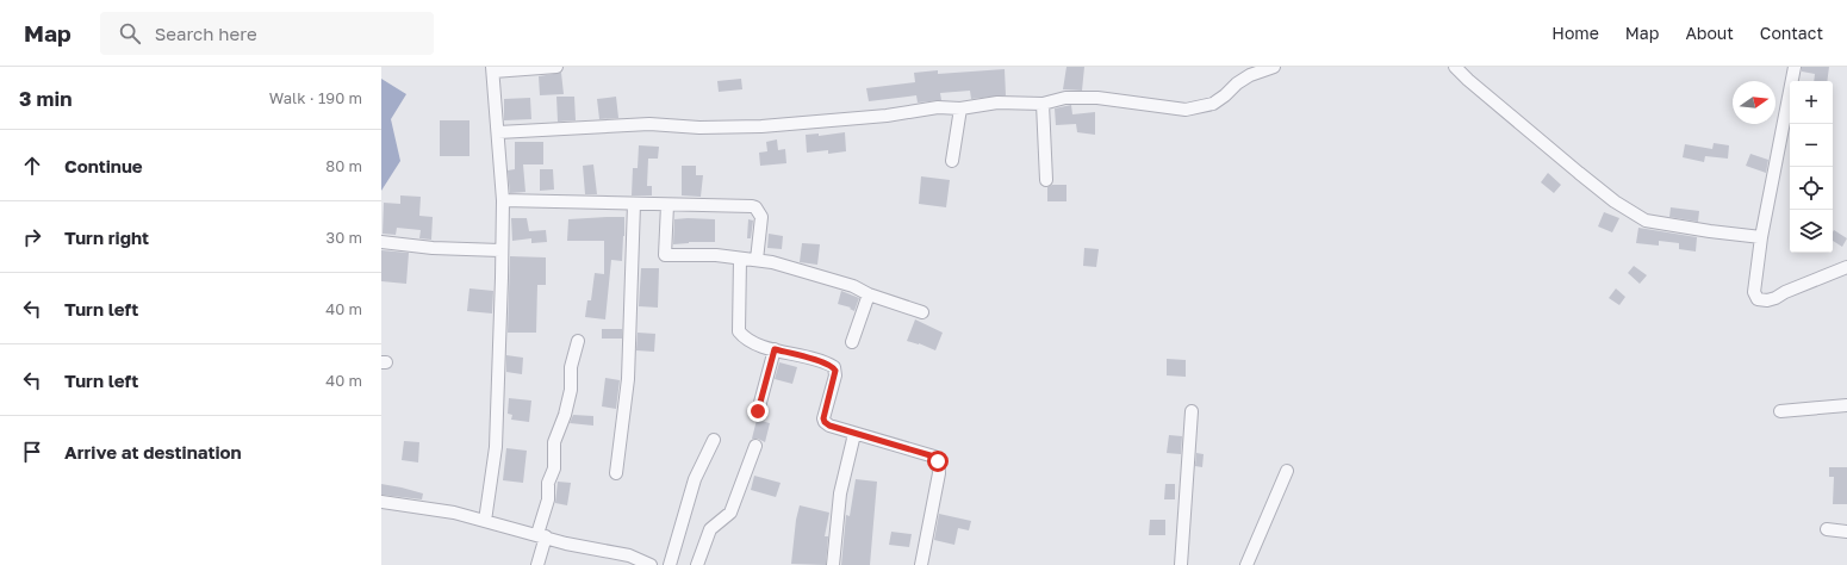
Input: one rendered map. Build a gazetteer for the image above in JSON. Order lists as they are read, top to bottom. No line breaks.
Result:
{"north":"right","page":{"header":"Map","search":"Search here","nav":["Home","Map","About","Contact"],"heading":["3 min","Walk · 190 m"],"map_buttons":["+","−"],"list":[["Continue","80 m"],["Turn right","30 m"],["Turn left","40 m"],["Turn left","40 m"],"Arrive at destination"]}}
